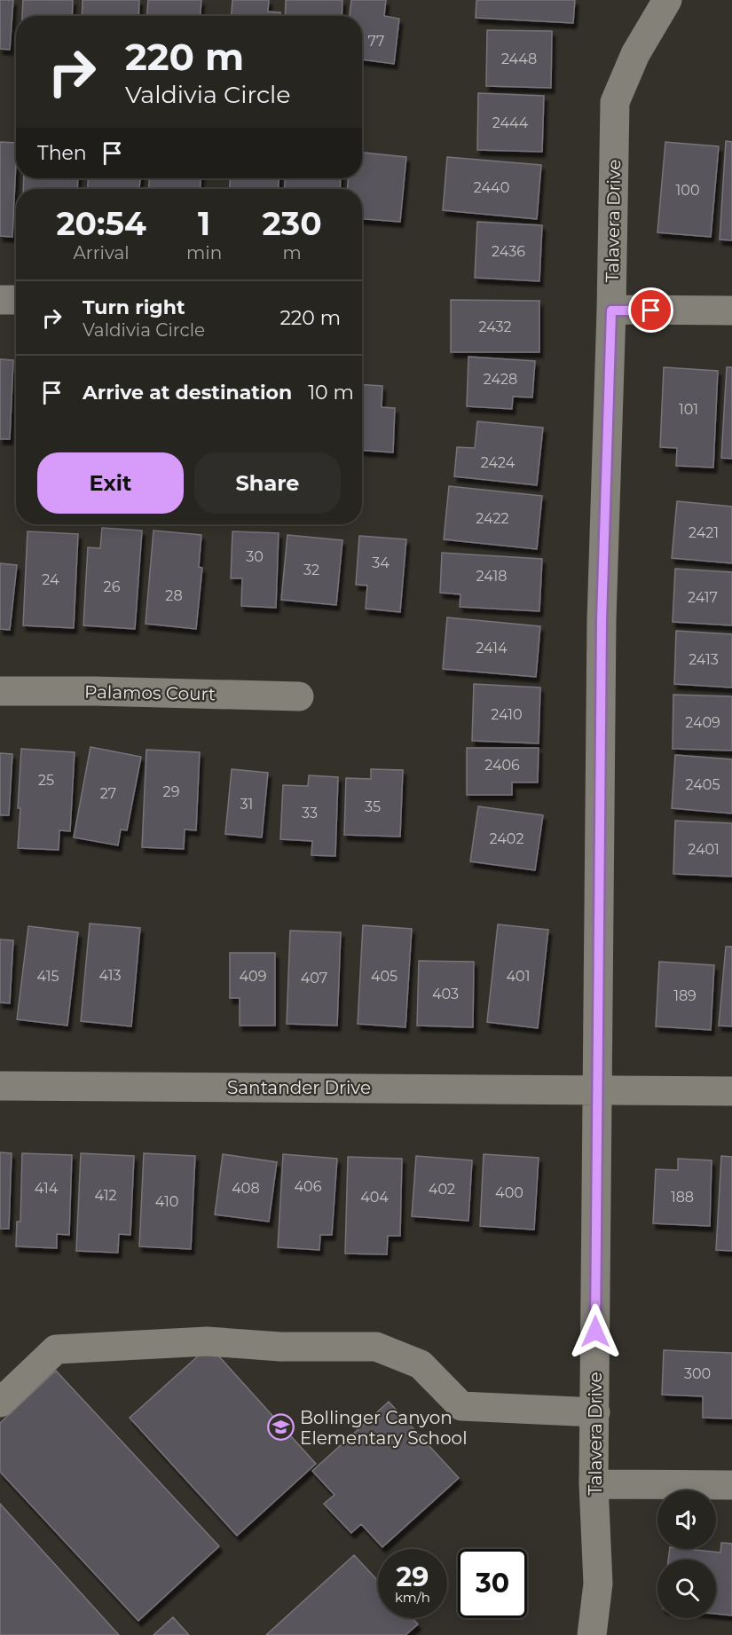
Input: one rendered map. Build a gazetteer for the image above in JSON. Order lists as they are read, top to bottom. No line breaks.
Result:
{"streets":{"street":["Talavera Drive","Palamos Court","Santander Drive"]},"crossings":[["Talavera Drive","Santander Drive"]],"places":{"school or university":["Bollinger Canyon Elementary School"]},"house_numbers":["77","2448","2444","2440","100","2436","2432","2428","101","2424","2422","2421","30","34","32","2418","24","26","28","2417","2414","2413","2410","2409","2406","25","2405","29","27","31","35","33","2402","2401","413","415","409","405","401","407","403","189","406","414","408","402","400","412","404","188","410","300"],"page":{"turn":["220 m","Valdivia Circle"],"then":"Then","eta":["20:54","Arrival","1","min","230","m"],"list":[{"name":"Turn right","note":"Valdivia Circle","value":"220 m"},{"name":"Arrive at destination","value":"10 m"}],"buttons":["Exit","Share"],"speed":"29 km/h","limit":"30"}}
